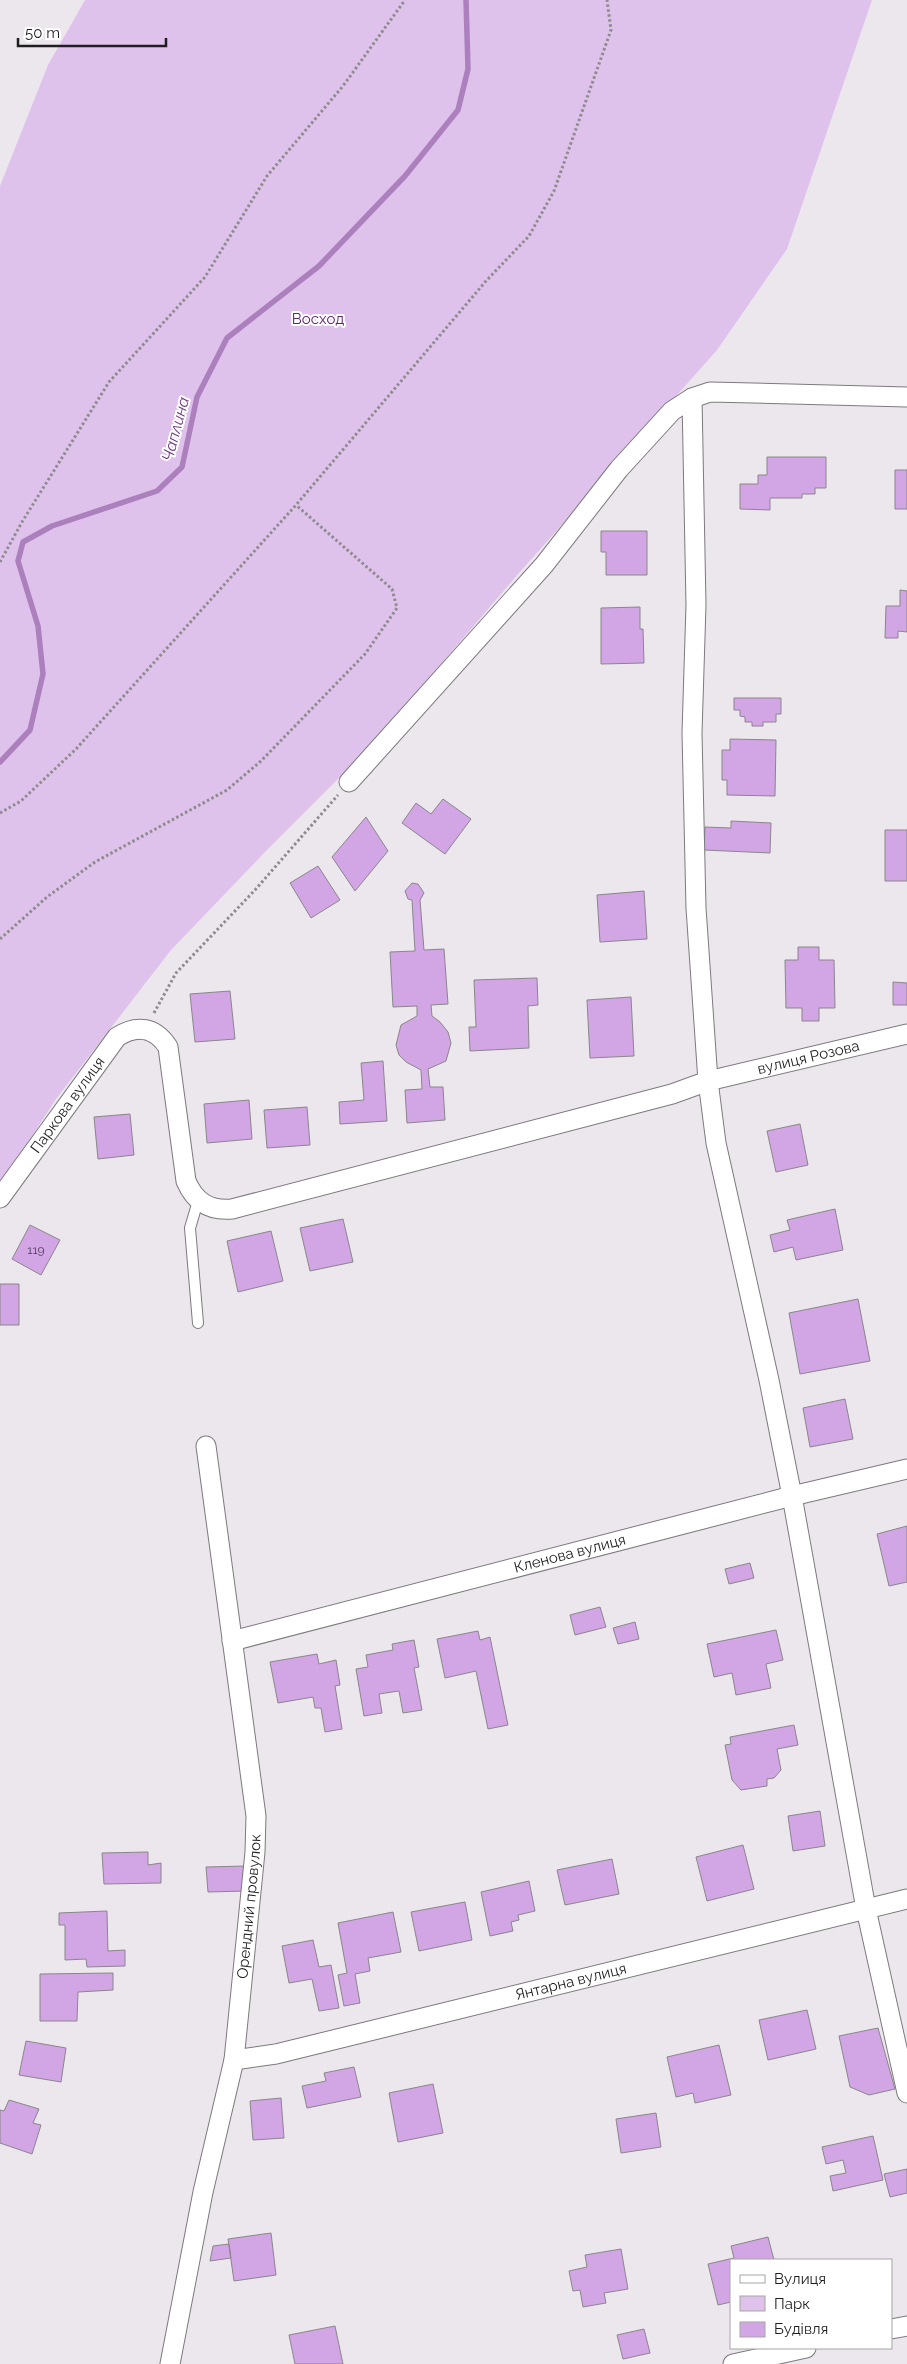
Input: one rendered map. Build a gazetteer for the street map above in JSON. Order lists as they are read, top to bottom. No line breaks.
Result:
{"streets":{"street":["вулиця Розова","Паркова вулиця","Кленова вулиця","Орендний провулок","Янтарна вулиця"]},"crossings":[["Кленова вулиця","Орендний провулок"],["Орендний провулок","Янтарна вулиця"]],"water":["Чаплина"],"parks":["Восход"],"house_numbers":["119"],"legend":["Вулиця","Парк","Будівля"],"scale_bar":"50 m"}
